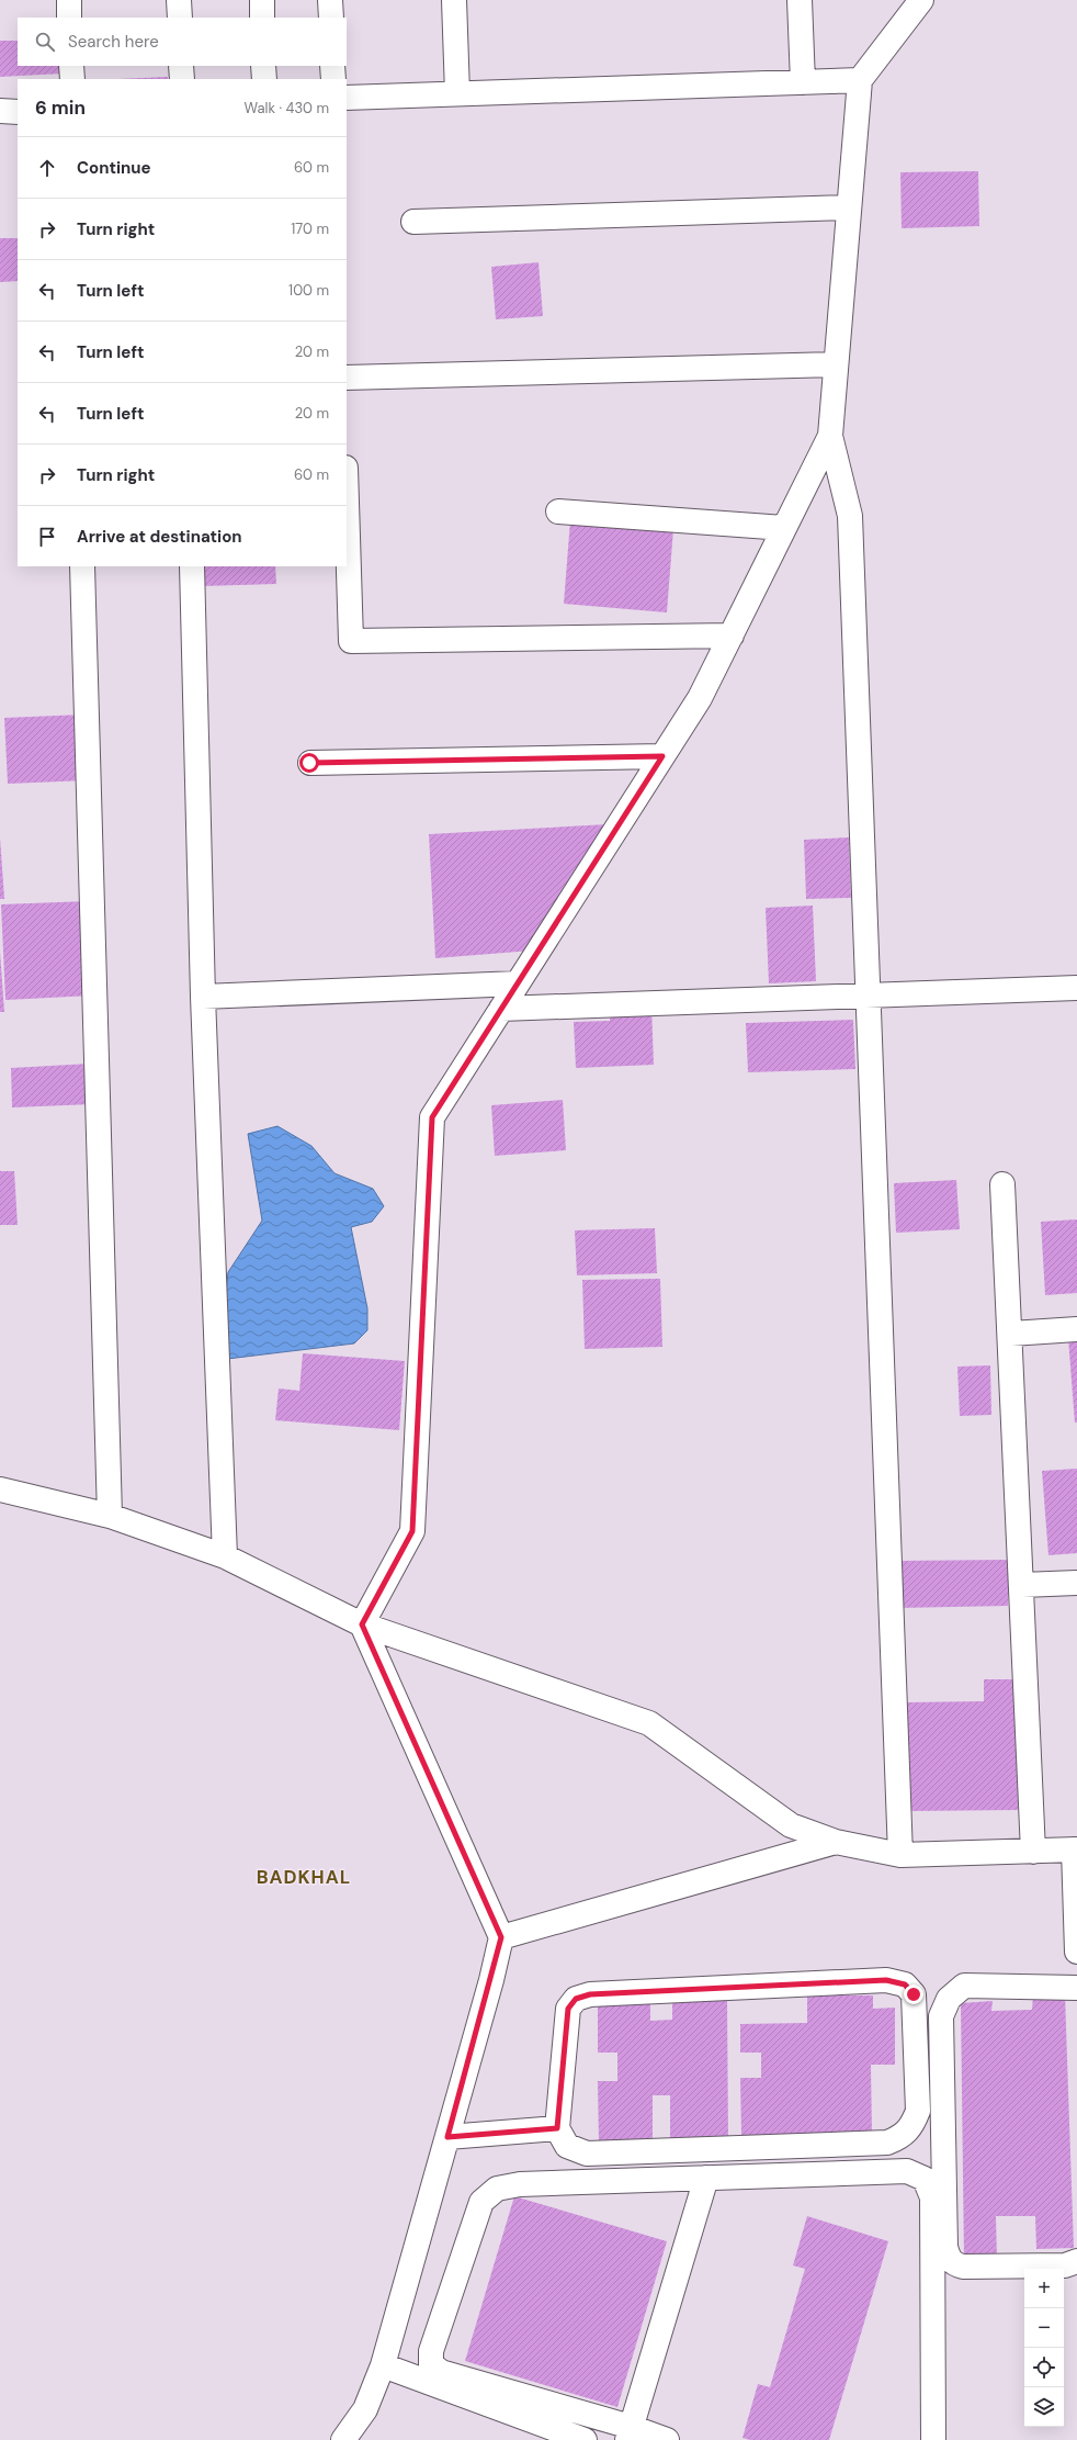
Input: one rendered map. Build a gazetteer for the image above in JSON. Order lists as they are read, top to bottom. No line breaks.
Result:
{"districts":["BADKHAL"],"page":{"search":"Search here","heading":["6 min","Walk · 430 m"],"list":[["Continue","60 m"],["Turn right","170 m"],["Turn left","100 m"],["Turn left","20 m"],["Turn left","20 m"],["Turn right","60 m"],"Arrive at destination"],"map_buttons":["+","−"]}}
